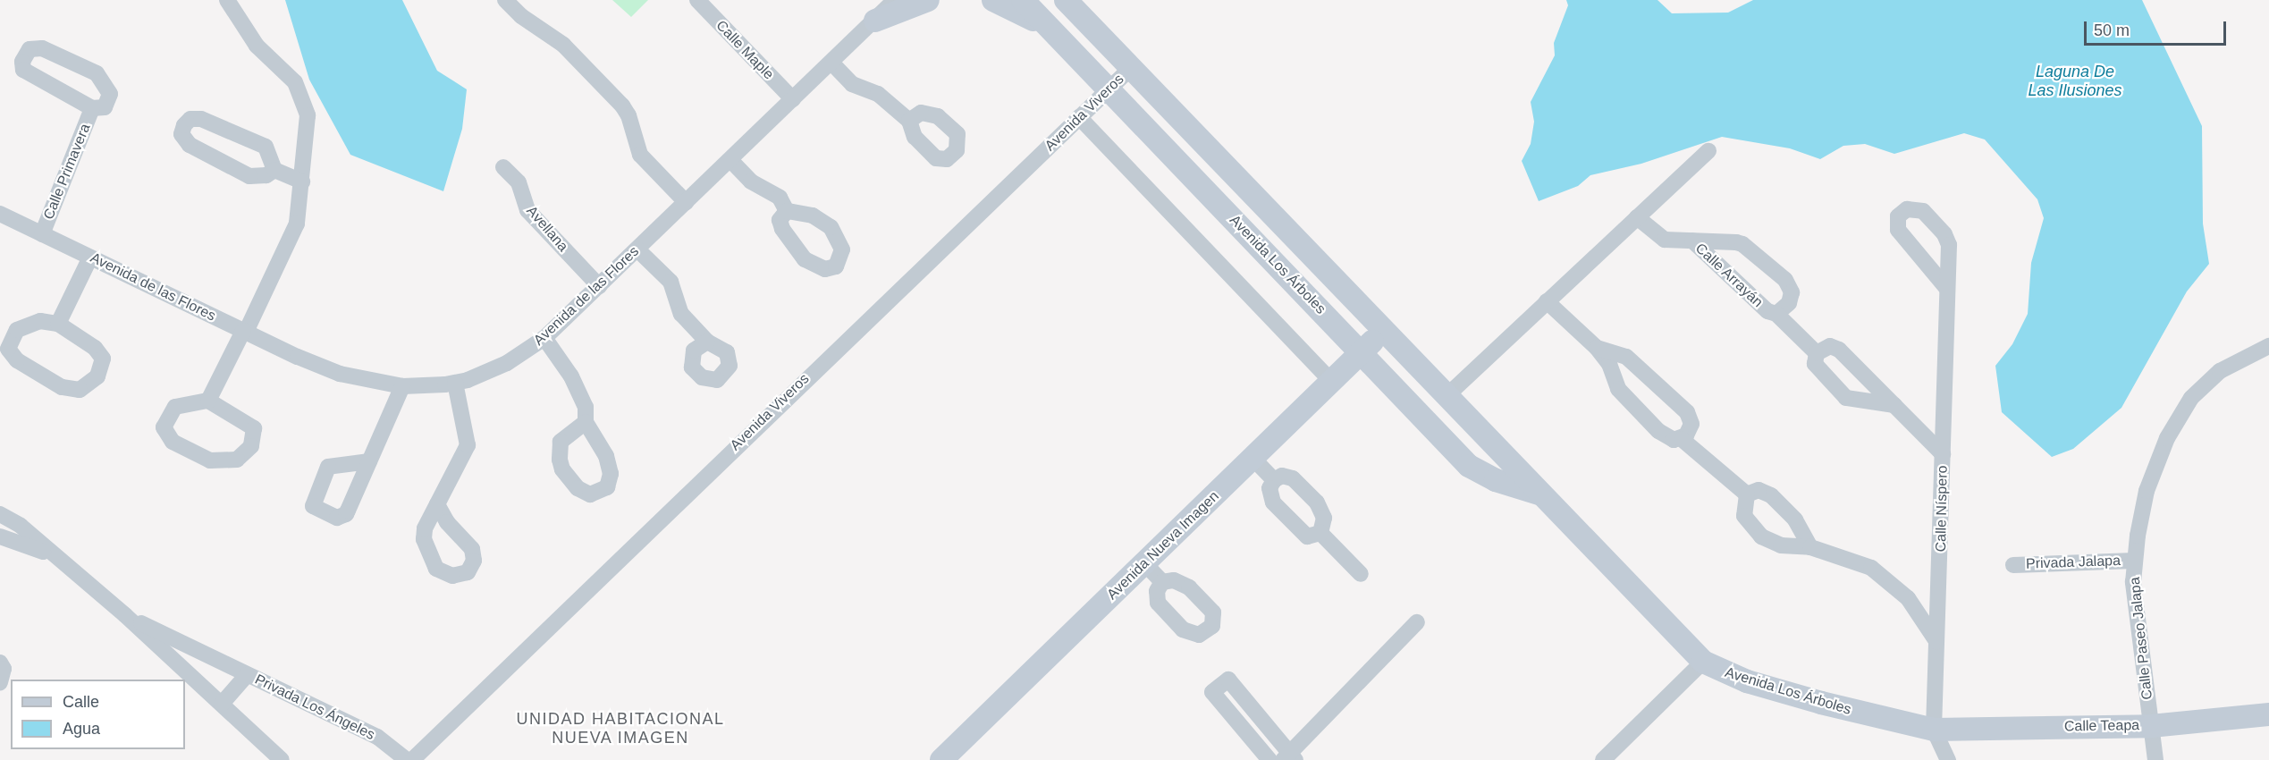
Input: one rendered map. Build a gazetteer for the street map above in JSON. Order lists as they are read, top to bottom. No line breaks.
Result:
{"streets":{"street":["Calle Maple","Avenida Viveros","Calle Primavera","Avellana","Avenida Los Árboles","Calle Arrayán","Avenida de las Flores","Calle Níspero","Avenida Nueva Imagen","Privada Jalapa","Calle Paseo Jalapa","Privada Los Ángeles","Calle Teapa"]},"crossings":[["Calle Maple","Avenida de las Flores"],["Avenida Viveros","Avenida Los Árboles"],["Calle Primavera","Avenida de las Flores"],["Avellana","Avenida de las Flores"],["Avenida Los Árboles","Calle Níspero"],["Avenida Los Árboles","Avenida Nueva Imagen"],["Avenida Los Árboles","Calle Teapa"],["Calle Níspero","Calle Teapa"],["Privada Jalapa","Calle Paseo Jalapa"],["Calle Paseo Jalapa","Calle Teapa"]],"districts":["UNIDAD HABITACIONAL NUEVA IMAGEN"],"water":["Laguna De Las Ilusiones"],"legend":["Calle","Agua"],"scale_bar":"50 m"}
